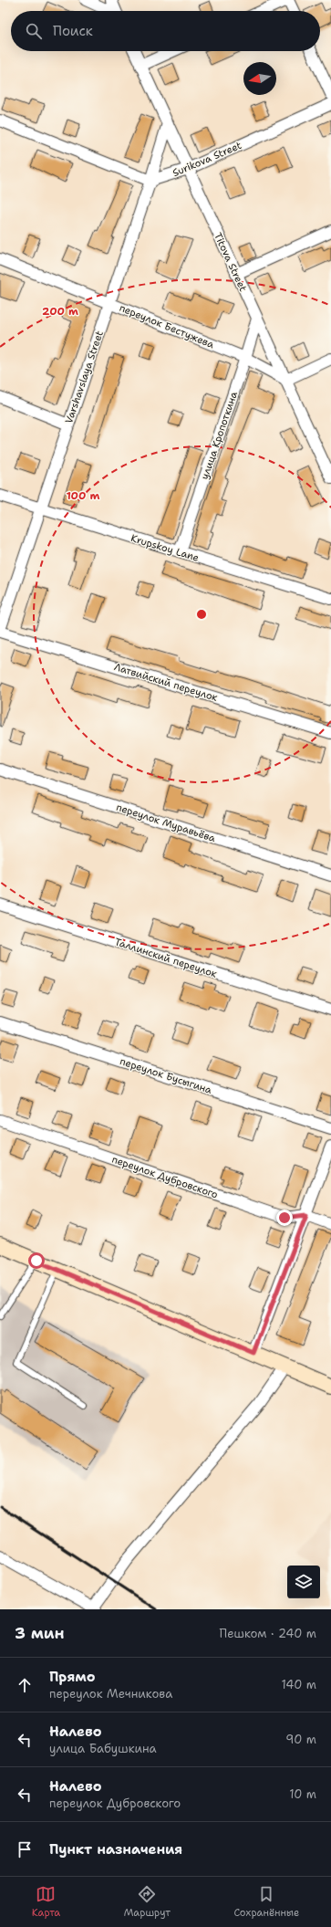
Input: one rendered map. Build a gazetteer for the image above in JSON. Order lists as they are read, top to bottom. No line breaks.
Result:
{"streets":{"street":["Surikova Street","Titova Street","переулок Бестужева","Varshavslaya Street","улица Кропоткина","Krupskoy Lane","Латвийский переулок","переулок Муравьёва","Таллинский переулок","переулок Бусыгина","переулок Дубровского"]},"crossings":[["Surikova Street","Titova Street"],["Surikova Street","Varshavslaya Street"],["Titova Street","переулок Бестужева"],["Titova Street","Varshavslaya Street"],["Titova Street","улица Кропоткина"],["переулок Бестужева","Varshavslaya Street"],["переулок Бестужева","улица Кропоткина"],["Varshavslaya Street","Krupskoy Lane"],["Varshavslaya Street","Латвийский переулок"],["улица Кропоткина","Krupskoy Lane"]],"north":"left","page":{"search":"Поиск","heading":["3 мин","Пешком · 240 m"],"list":[["Прямо","переулок Мечникова","140 m"],["Налево","улица Бабушкина","90 m"],["Налево","переулок Дубровского","10 m"],"Пункт назначения"],"nav":["Карта","Маршрут","Сохранённые"]},"rings":["200 m","100 m"]}
